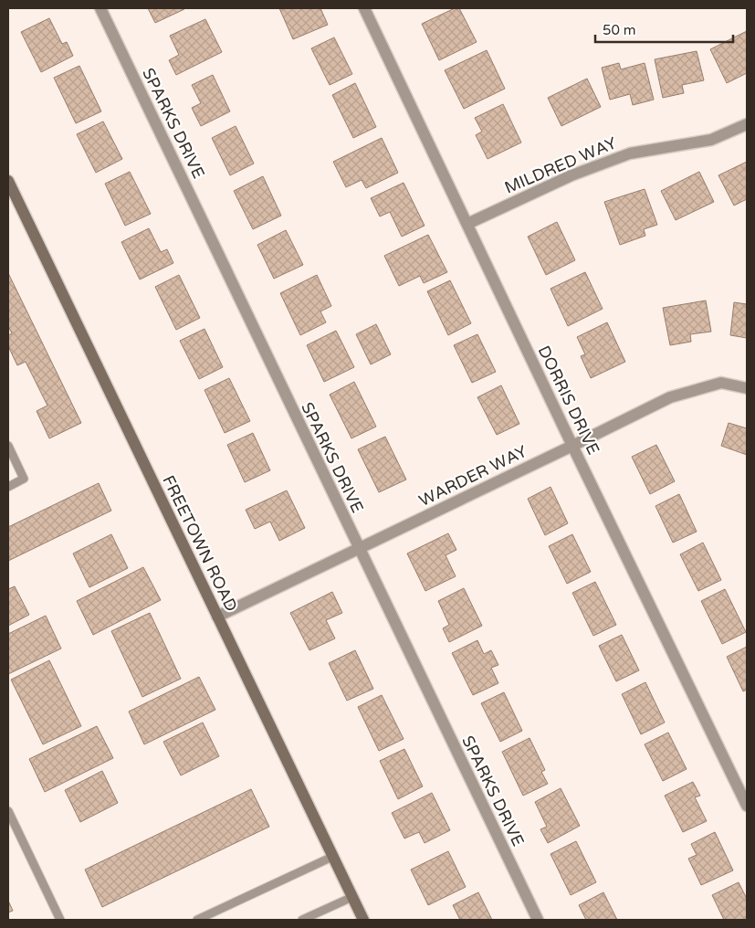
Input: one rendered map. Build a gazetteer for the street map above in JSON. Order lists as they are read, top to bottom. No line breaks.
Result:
{"streets":{"street":["SPARKS DRIVE","MILDRED WAY","DORRIS DRIVE","WARDER WAY","FREETOWN ROAD"]},"crossings":[["SPARKS DRIVE","WARDER WAY"],["MILDRED WAY","DORRIS DRIVE"],["DORRIS DRIVE","WARDER WAY"],["WARDER WAY","FREETOWN ROAD"]],"scale_bar":"50 m"}
